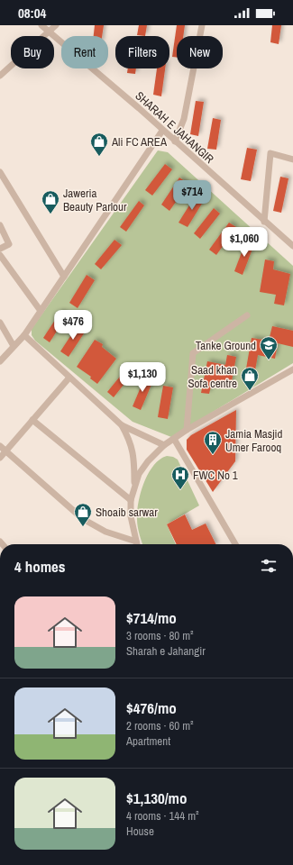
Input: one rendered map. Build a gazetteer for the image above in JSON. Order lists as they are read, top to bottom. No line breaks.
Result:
{"streets":{"street":["SHARAH E JAHANGIR"]},"places":{"shop":["Ali FC AREA","Jaweria Beauty Parlour","Saad khan Sofa centre","Shoaib sarwar"],"school or university":["Tanke Ground"],"building":["Jamia Masjid Umer Farooq"],"hospital":["FWC No 1"]},"page":{"status":"08:04","chip":["Buy","Rent","Filters","New"],"price":["$714","$1,060","$476","$1,130"],"heading":"4 homes","list":[{"name":"$714/mo","note":"3 rooms · 80 m² · Sharah e Jahangir"},{"name":"$476/mo","note":"2 rooms · 60 m² · Apartment"},{"name":"$1,130/mo","note":"4 rooms · 144 m² · House"}]}}
